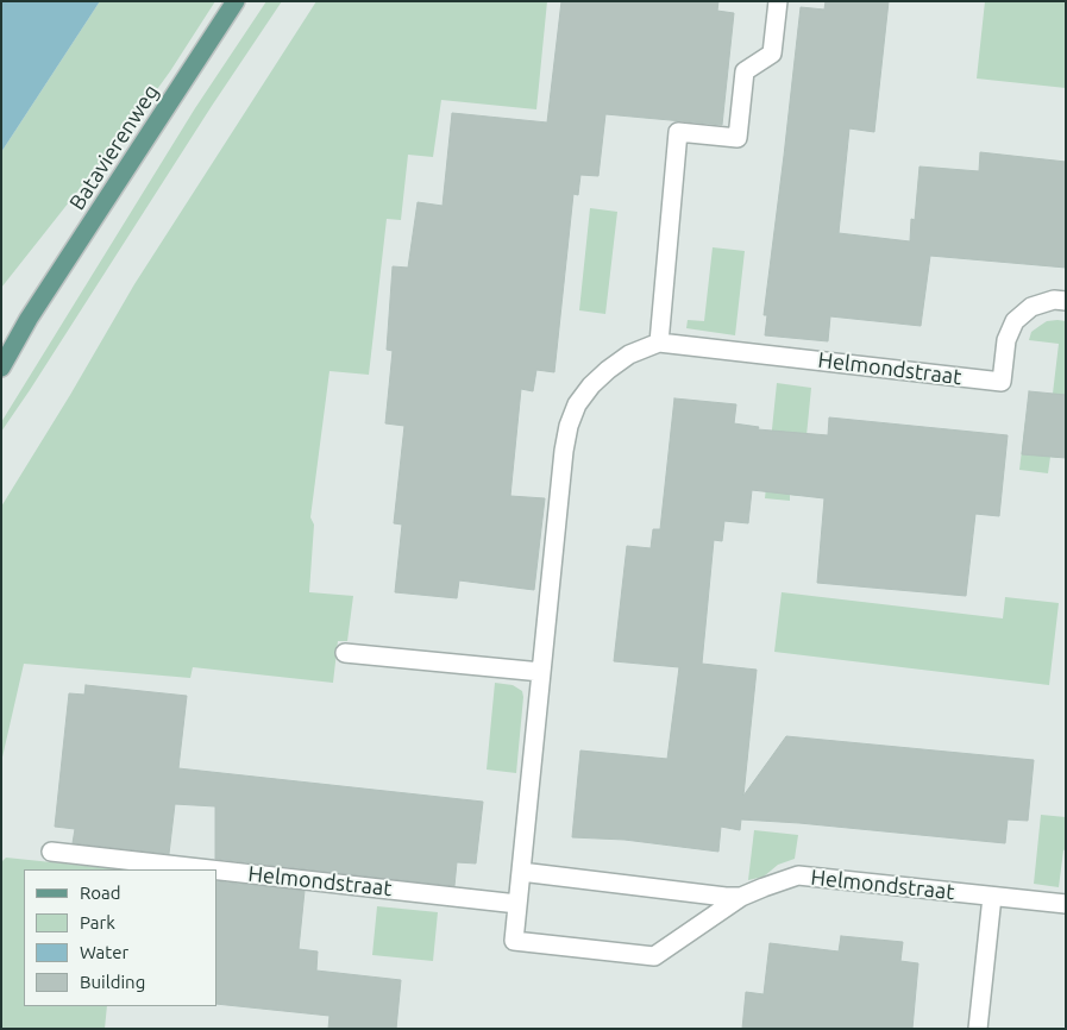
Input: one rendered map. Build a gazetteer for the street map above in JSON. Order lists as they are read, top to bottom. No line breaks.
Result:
{"streets":{"main road":["Batavierenweg"],"street":["Helmondstraat"]},"legend":["Road","Park","Water","Building"]}
